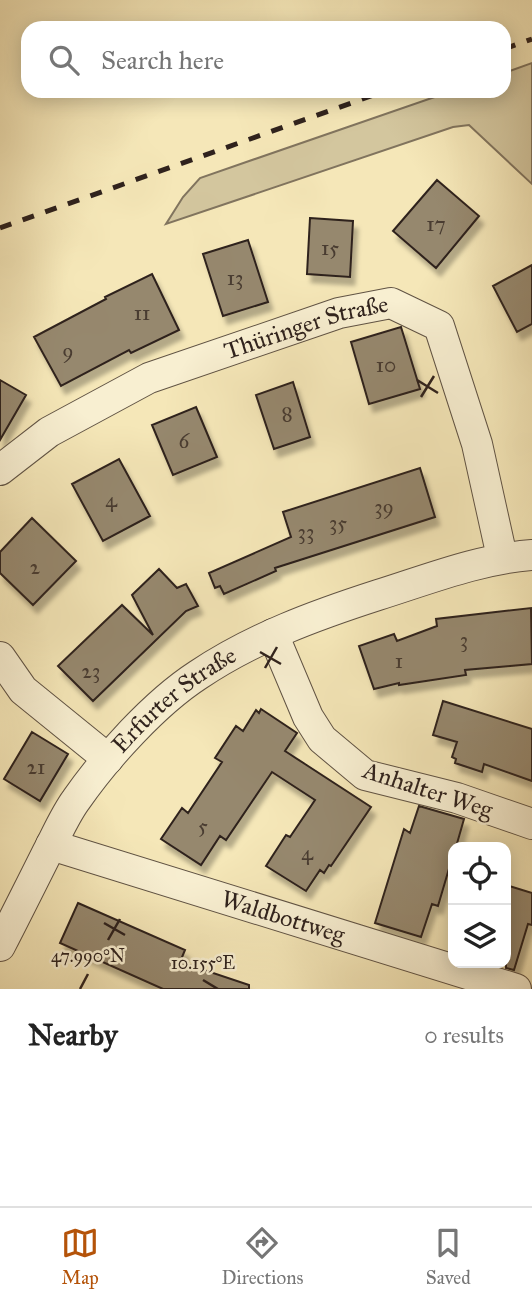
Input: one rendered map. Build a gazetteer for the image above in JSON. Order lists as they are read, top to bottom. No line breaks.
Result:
{"streets":{"street":["Thüringer Straße","Erfurter Straße","Anhalter Weg","Waldbottweg"]},"crossings":[["Thüringer Straße","Erfurter Straße"],["Erfurter Straße","Anhalter Weg"],["Erfurter Straße","Waldbottweg"]],"house_numbers":["17","15","13","11","9","10","8","6","4","39","35","33","2","3","1","23","21","5","4"],"page":{"search":"Search here","heading":["Nearby","0 results"],"nav":["Map","Directions","Saved"]},"coordinates":["47.990°N","10.155°E"]}
